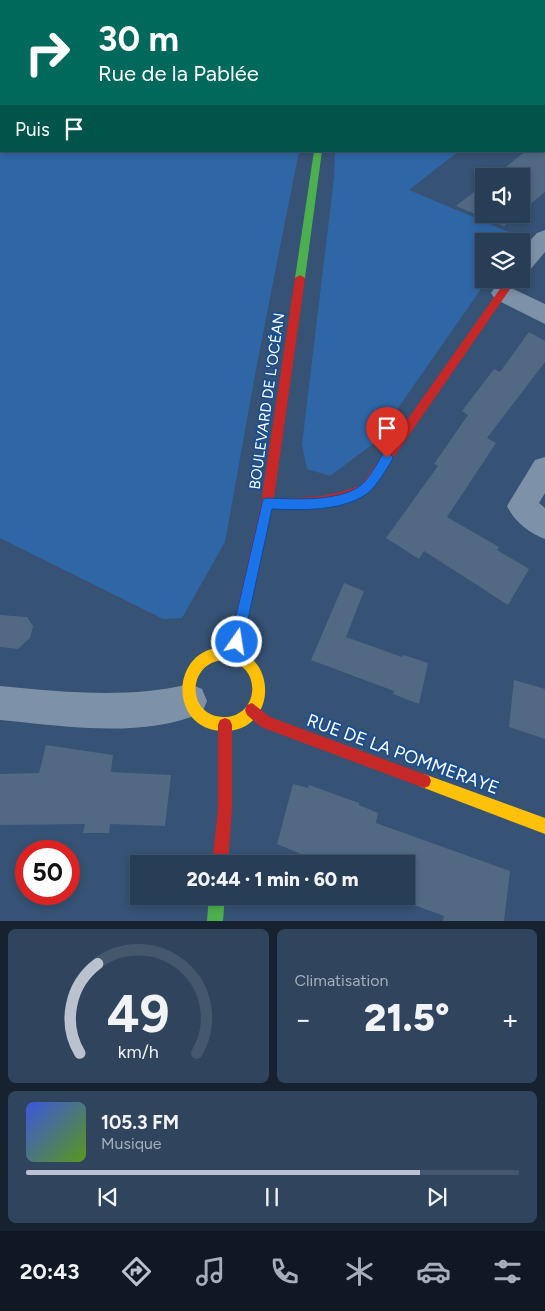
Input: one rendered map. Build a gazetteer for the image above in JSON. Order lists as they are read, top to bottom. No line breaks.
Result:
{"streets":{"main road":["BOULEVARD DE L'OCÉAN","RUE DE LA POMMERAYE"]},"crossings":[["BOULEVARD DE L'OCÉAN","RUE DE LA POMMERAYE"]],"page":{"turn":["30 m","Rue de la Pablée"],"then":"Puis","limit":"50","trip":"20:44 · 1 min · 60 m","tile":"Climatisation","heat":["−","21.5°","+"],"song":["105.3 FM","Musique"],"tabs":"20:43","gauge":["49","km/h"]}}
